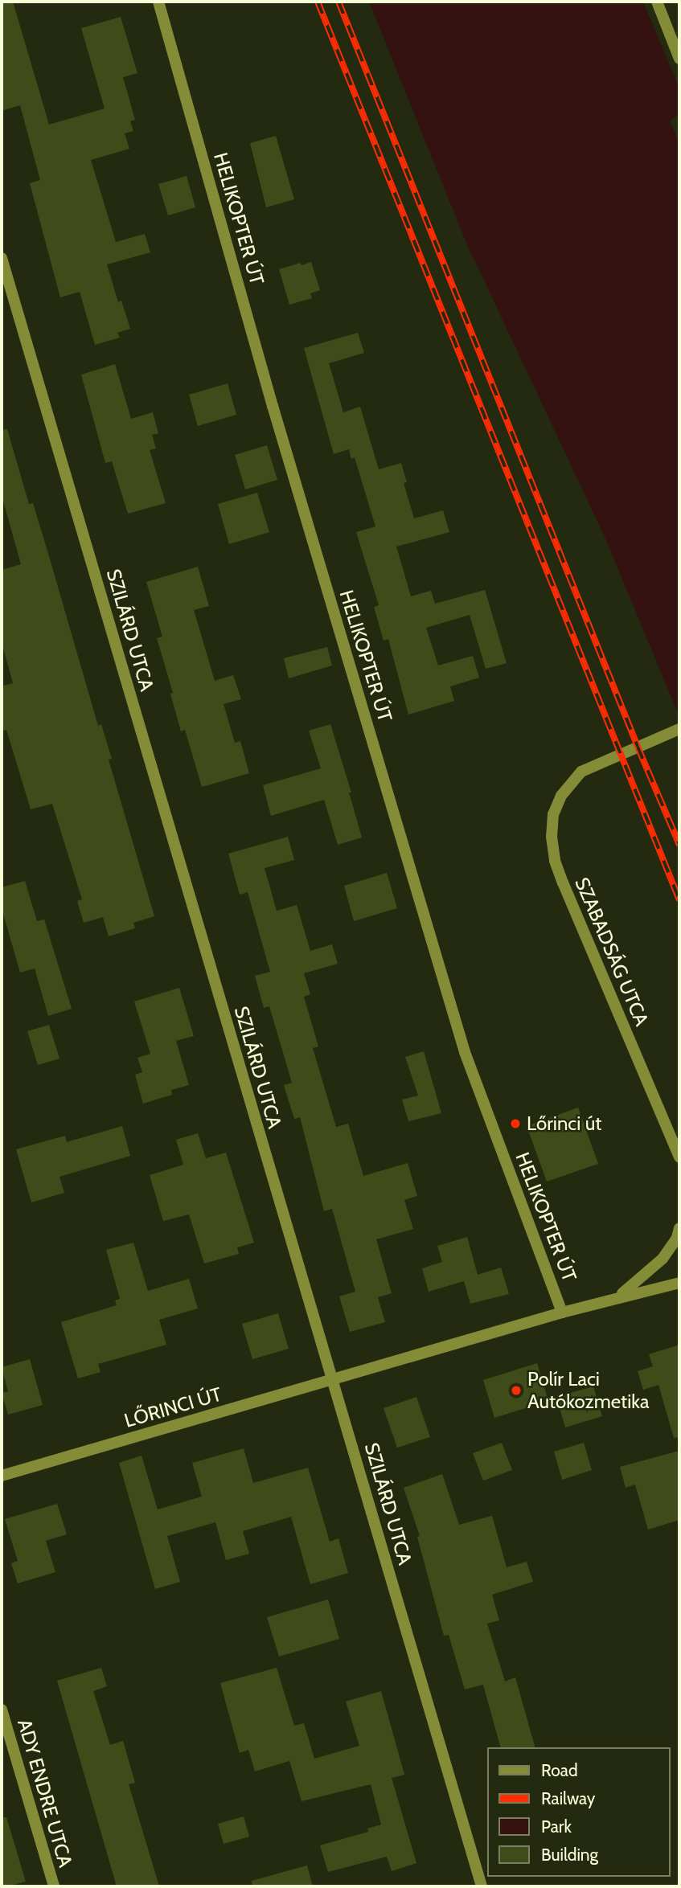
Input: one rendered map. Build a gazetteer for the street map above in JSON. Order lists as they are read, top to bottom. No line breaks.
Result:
{"streets":{"street":["HELIKOPTER ÚT","SZILÁRD UTCA","SZABADSÁG UTCA","LŐRINCI ÚT","ADY ENDRE UTCA"]},"crossings":[["HELIKOPTER ÚT","LŐRINCI ÚT"],["SZILÁRD UTCA","LŐRINCI ÚT"]],"places":["Lőrinci út","Polír Laci Autókozmetika"],"legend":["Road","Railway","Park","Building"]}
